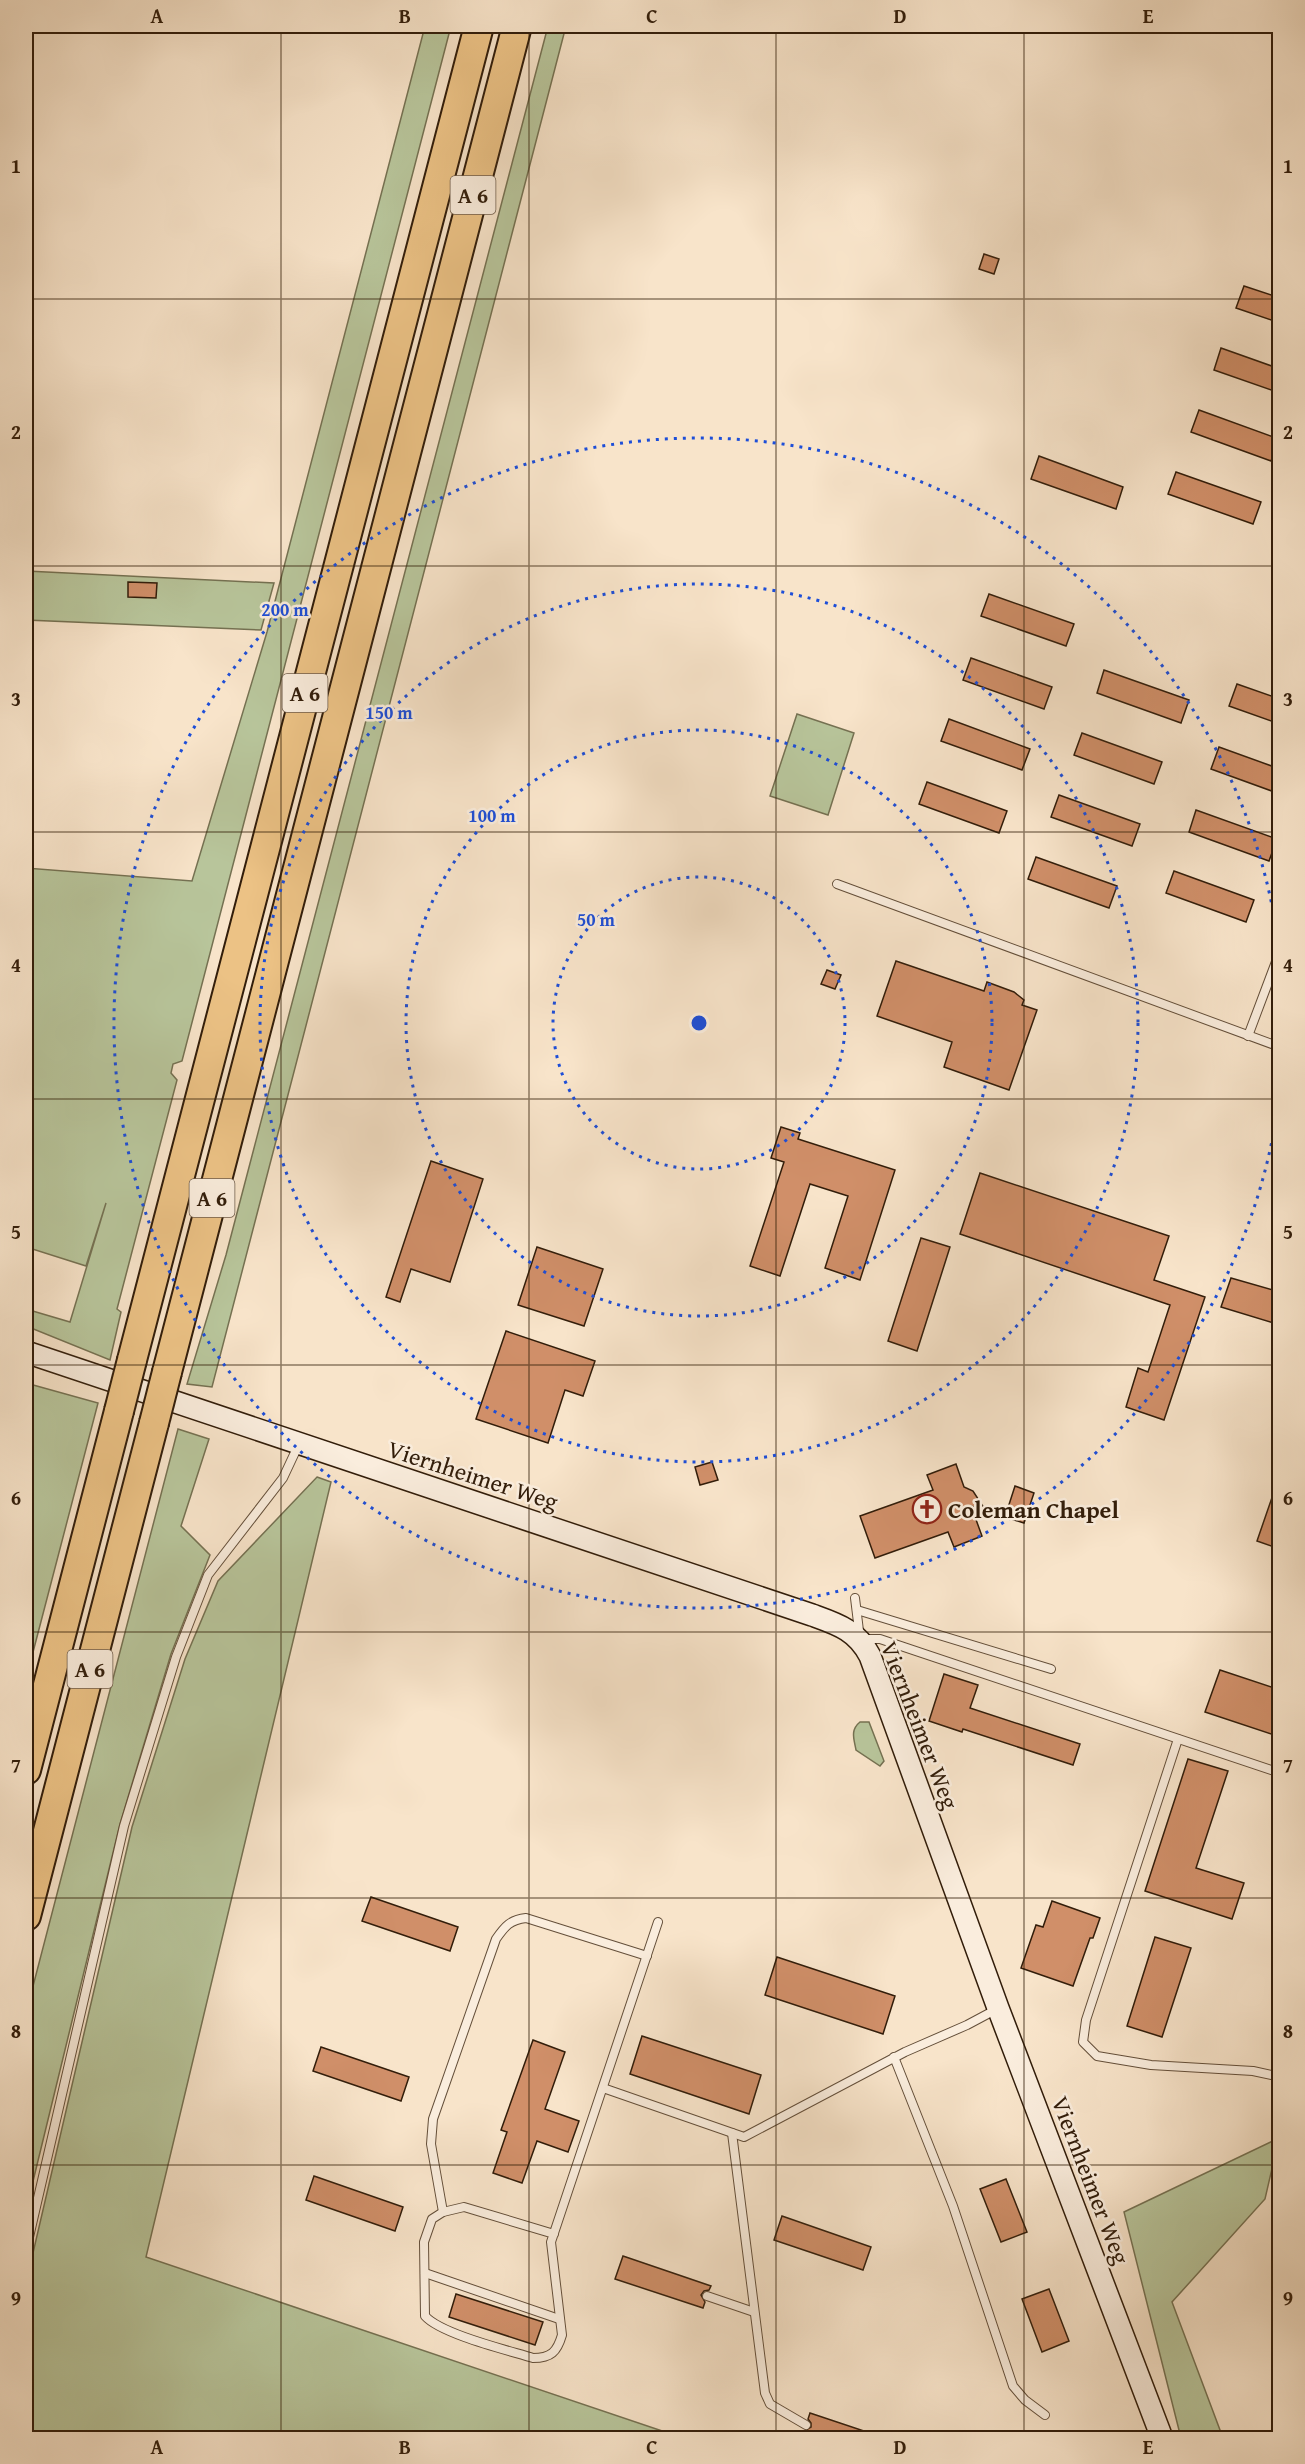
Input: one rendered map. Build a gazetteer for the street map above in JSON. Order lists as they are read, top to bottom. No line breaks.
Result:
{"streets":{"highway":["A 6"],"street":["Viernheimer Weg"]},"places":{"church":["Coleman Chapel"]},"grid":{"columns":["A","B","C","D","E"],"rows":["1","2","3","4","5","6","7","8","9"]},"rings":["200 m","150 m","100 m","50 m"]}
